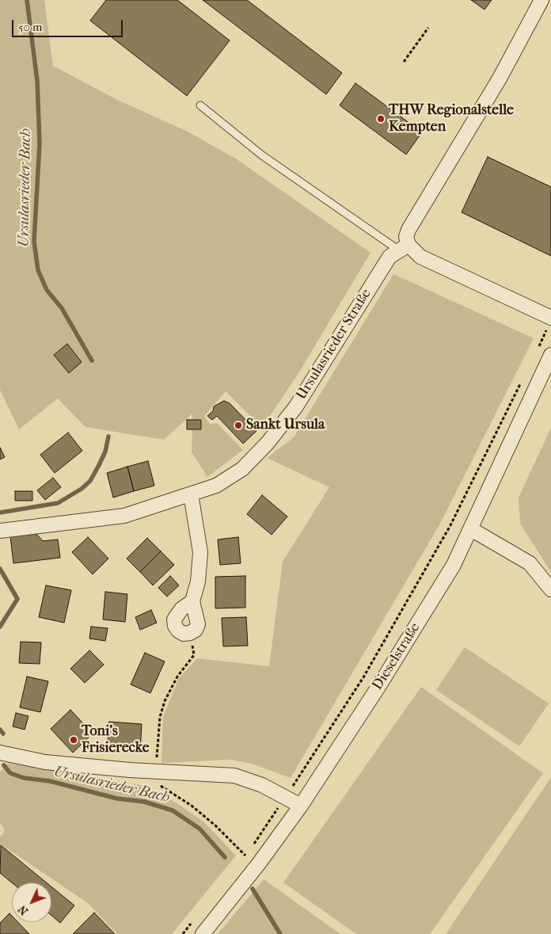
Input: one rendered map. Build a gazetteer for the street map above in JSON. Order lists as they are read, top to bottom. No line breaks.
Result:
{"streets":{"street":["Ursulasrieder Straße","Dieselstraße"]},"water":["Ursulasrieder Bach"],"places":["THW Regionalstelle Kempten","Sankt Ursula","Toni's Frisierecke"],"scale_bar":"50 m","north":"bottom left"}
